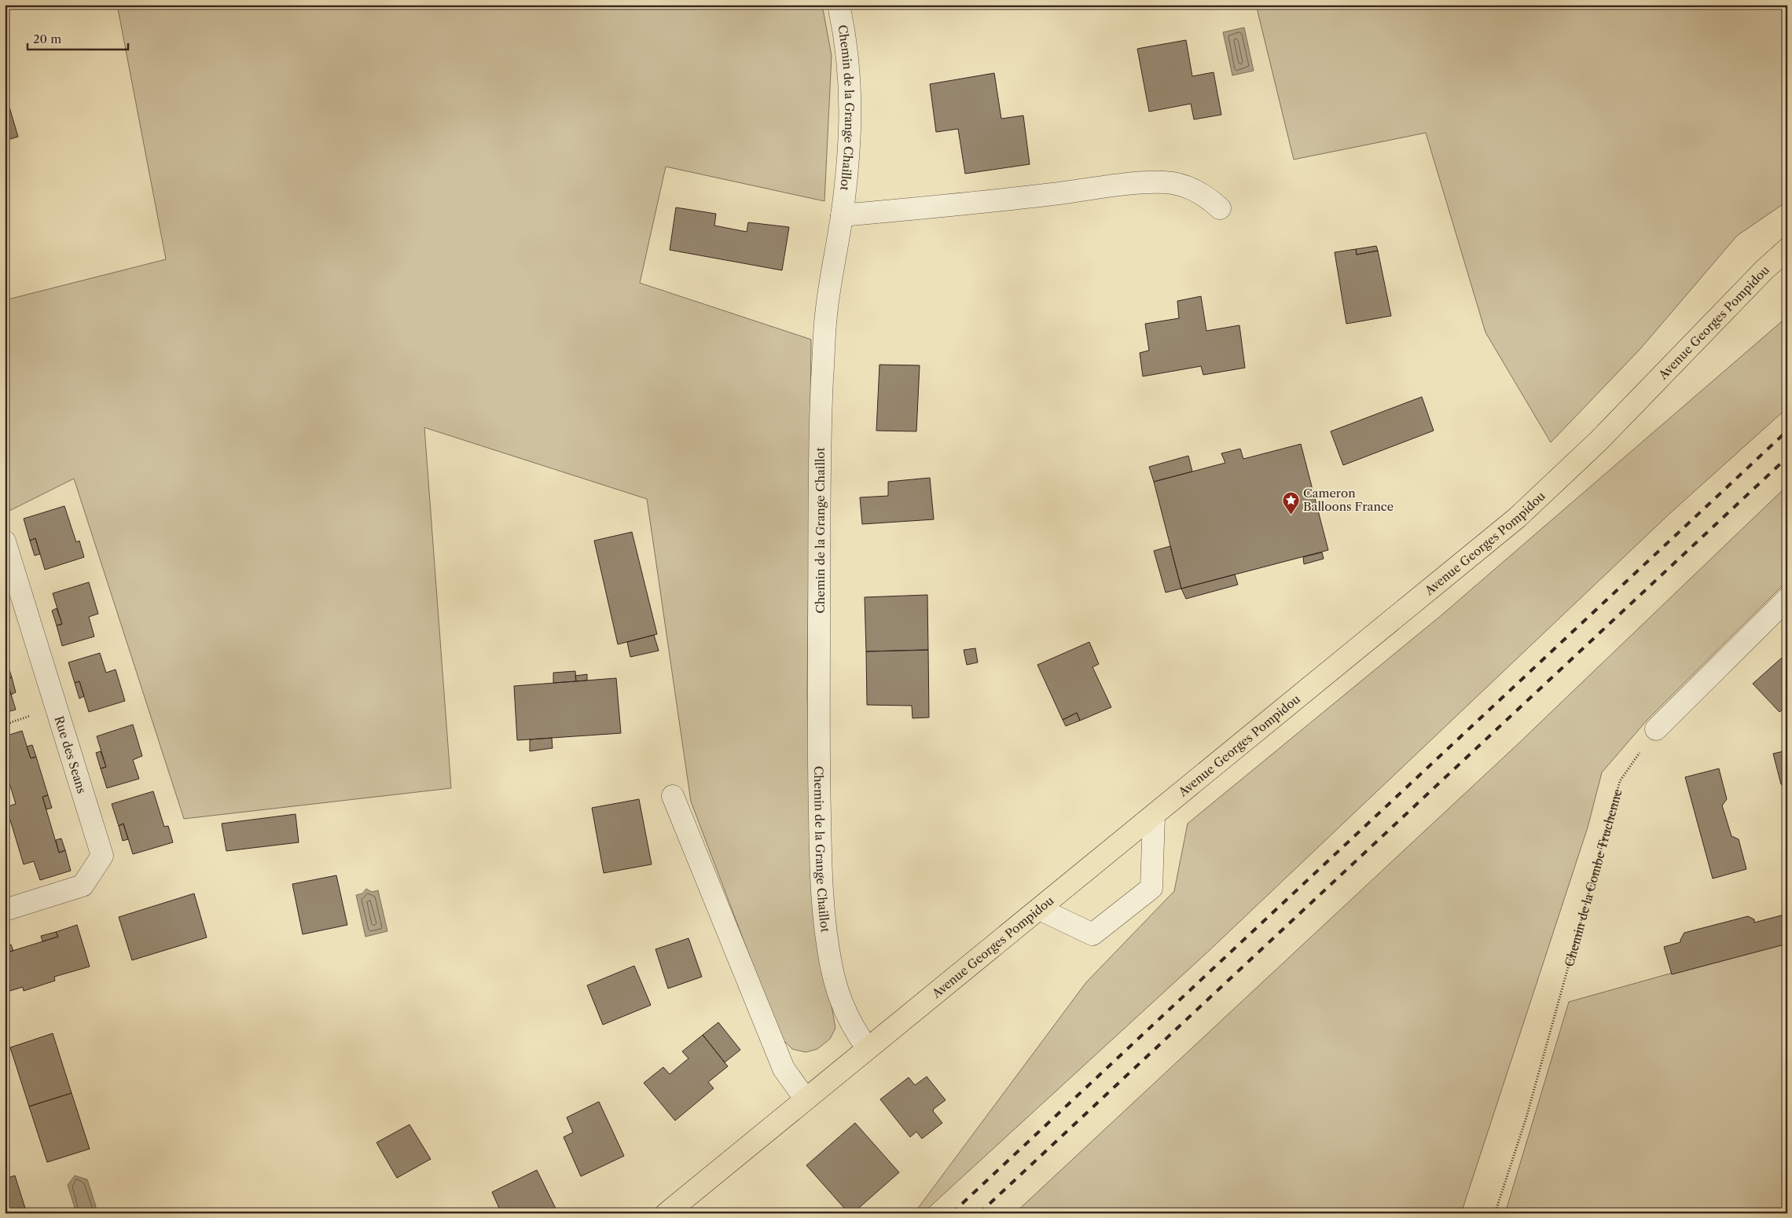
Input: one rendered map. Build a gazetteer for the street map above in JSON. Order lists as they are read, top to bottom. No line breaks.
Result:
{"streets":{"main road":["Avenue Georges Pompidou"],"street":["Chemin de la Grange Chaillot","Rue des Seans"],"path":["Chemin de la Combe Truchenne"]},"crossings":[["Chemin de la Grange Chaillot","Avenue Georges Pompidou"]],"places":{"place":["Cameron Balloons France"]},"scale_bar":"20 m"}
